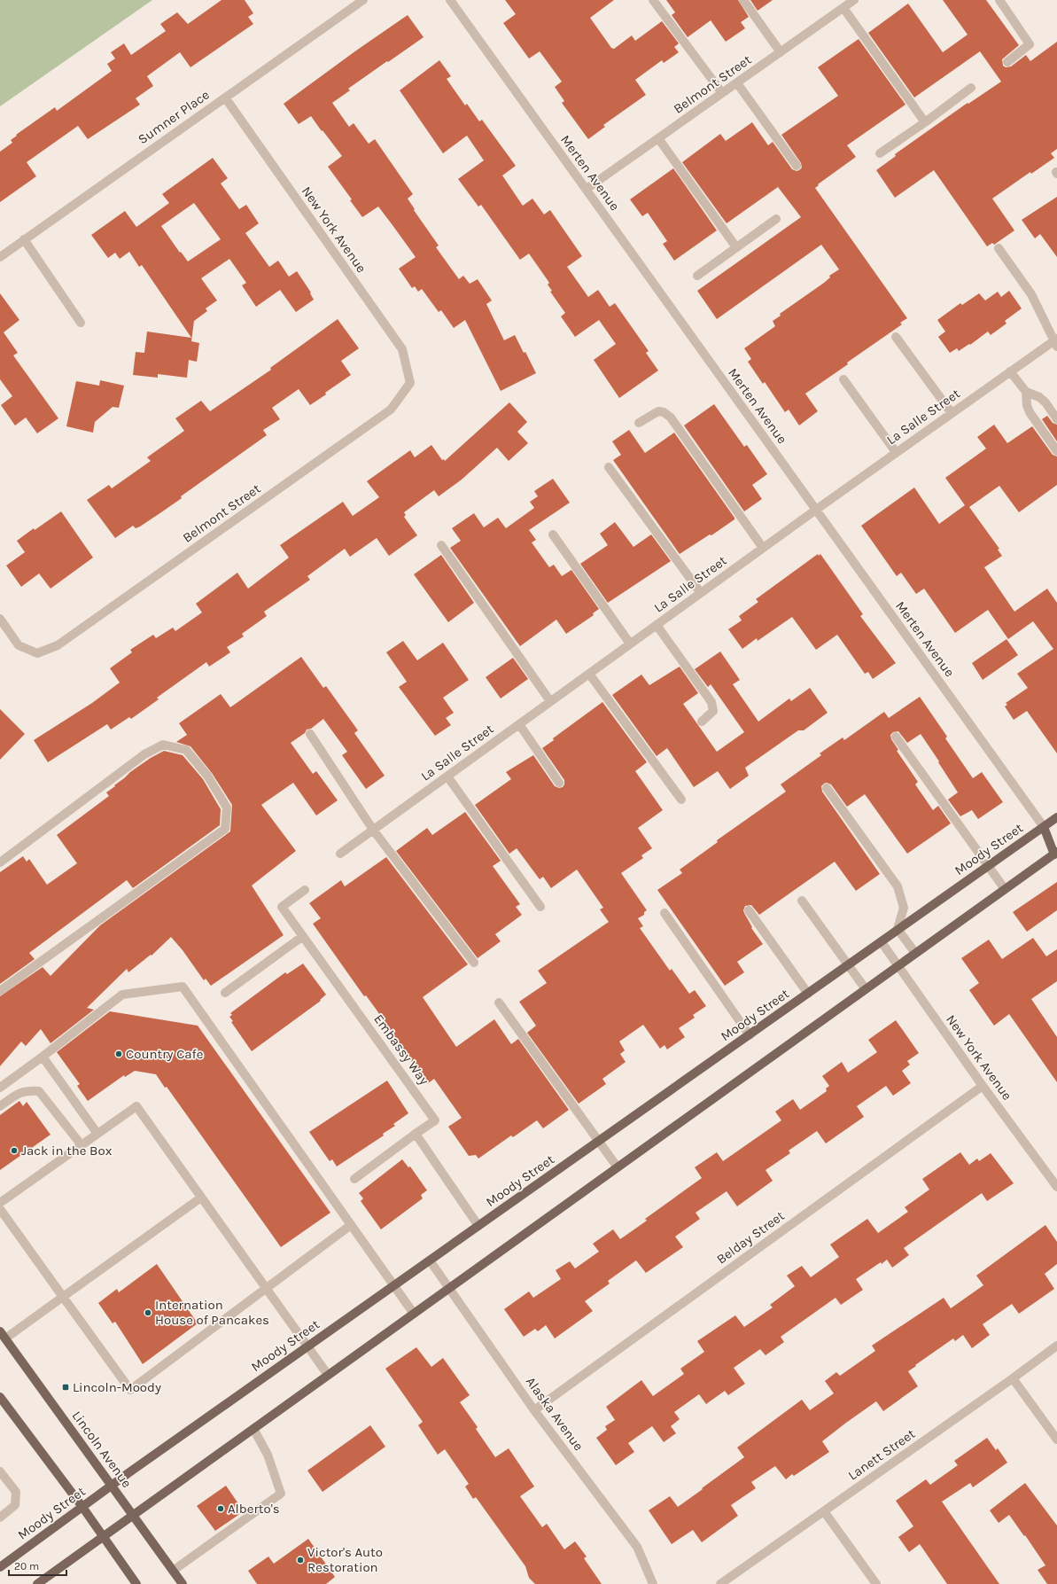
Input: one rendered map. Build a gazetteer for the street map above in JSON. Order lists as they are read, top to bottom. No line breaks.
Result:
{"streets":{"main road":["Moody Street","Lincoln Avenue"],"street":["Belmont Street","Sumner Place","Merten Avenue","New York Avenue","La Salle Street","Embassy Way","Belday Street","Alaska Avenue","Lanett Street"]},"crossings":[["Belmont Street","Merten Avenue"],["Belmont Street","New York Avenue"],["Sumner Place","New York Avenue"],["Merten Avenue","La Salle Street"],["Merten Avenue","Moody Street"],["New York Avenue","Moody Street"],["New York Avenue","Belday Street"],["Moody Street","Alaska Avenue"],["Moody Street","Lincoln Avenue"],["Belday Street","Alaska Avenue"]],"places":{"other":["Country Cafe","Jack in the Box","Internation House of Pancakes","Alberto's","Victor's Auto Restoration"],"transit":["Lincoln-Moody"]},"scale_bar":"20 m"}
